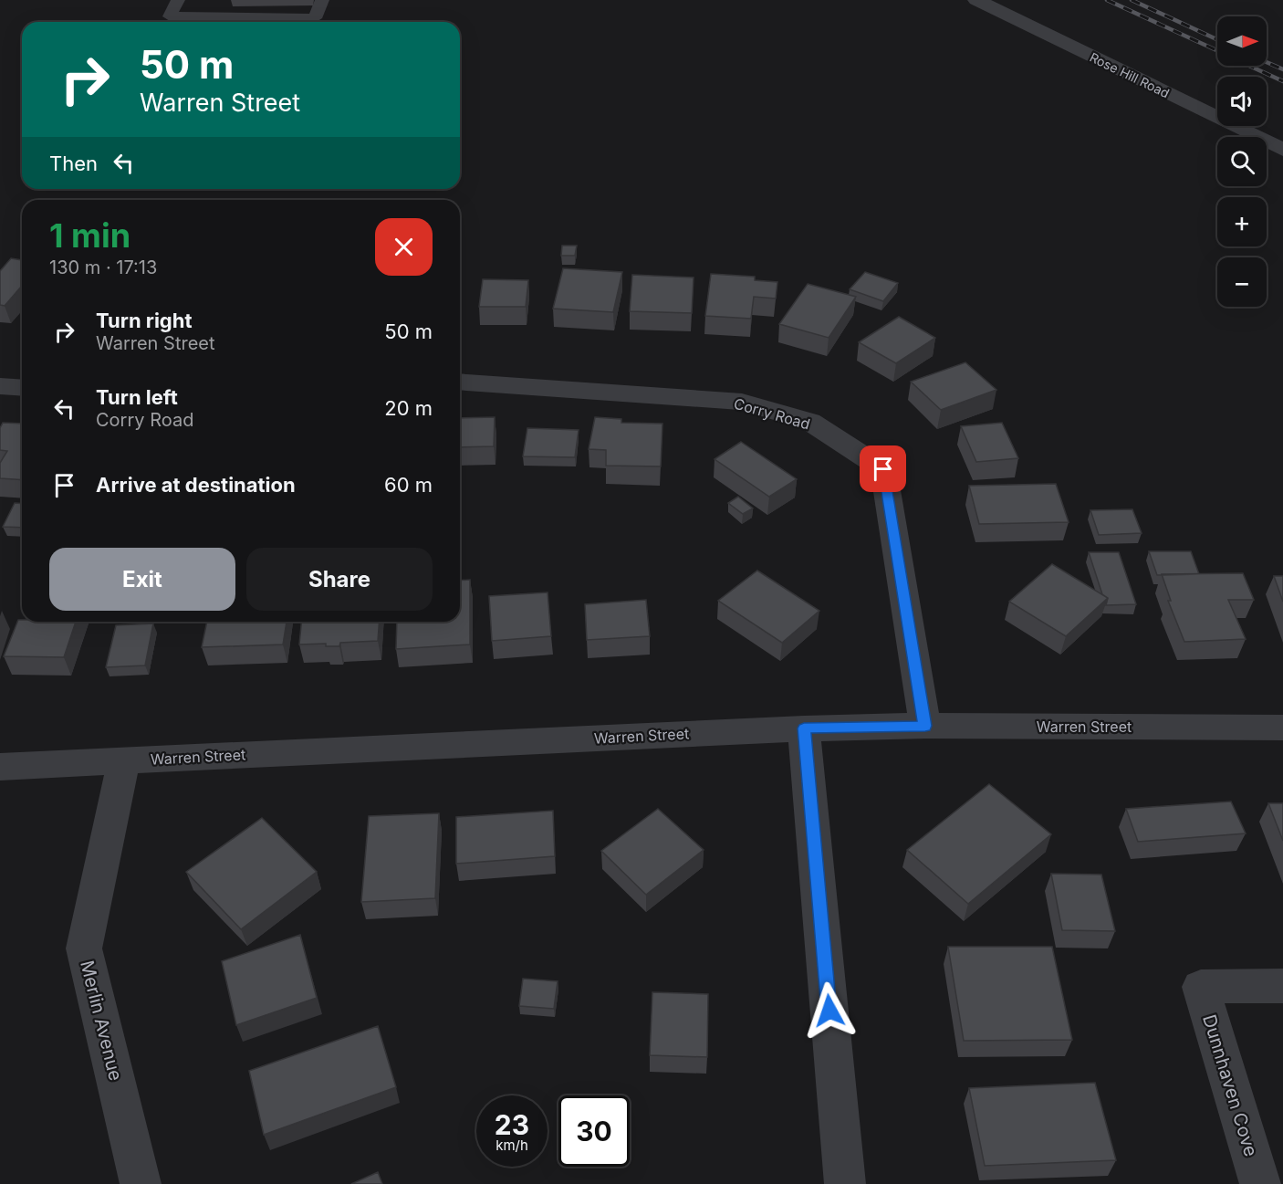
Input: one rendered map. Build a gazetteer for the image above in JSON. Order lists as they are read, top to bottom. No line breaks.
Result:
{"streets":{"street":["Rose Hill Road","Corry Road","Warren Street","Merlin Avenue","Dunnhaven Cove"]},"crossings":[["Corry Road","Warren Street"],["Warren Street","Merlin Avenue"]],"north":"right","page":{"map_buttons":["+","−"],"turn":["50 m","Warren Street"],"then":"Then","heading":["1 min","130 m · 17:13"],"list":[{"name":"Turn right","note":"Warren Street","value":"50 m"},{"name":"Turn left","note":"Corry Road","value":"20 m"},{"name":"Arrive at destination","value":"60 m"}],"buttons":["Exit","Share"],"speed":"23 km/h","limit":"30"}}
